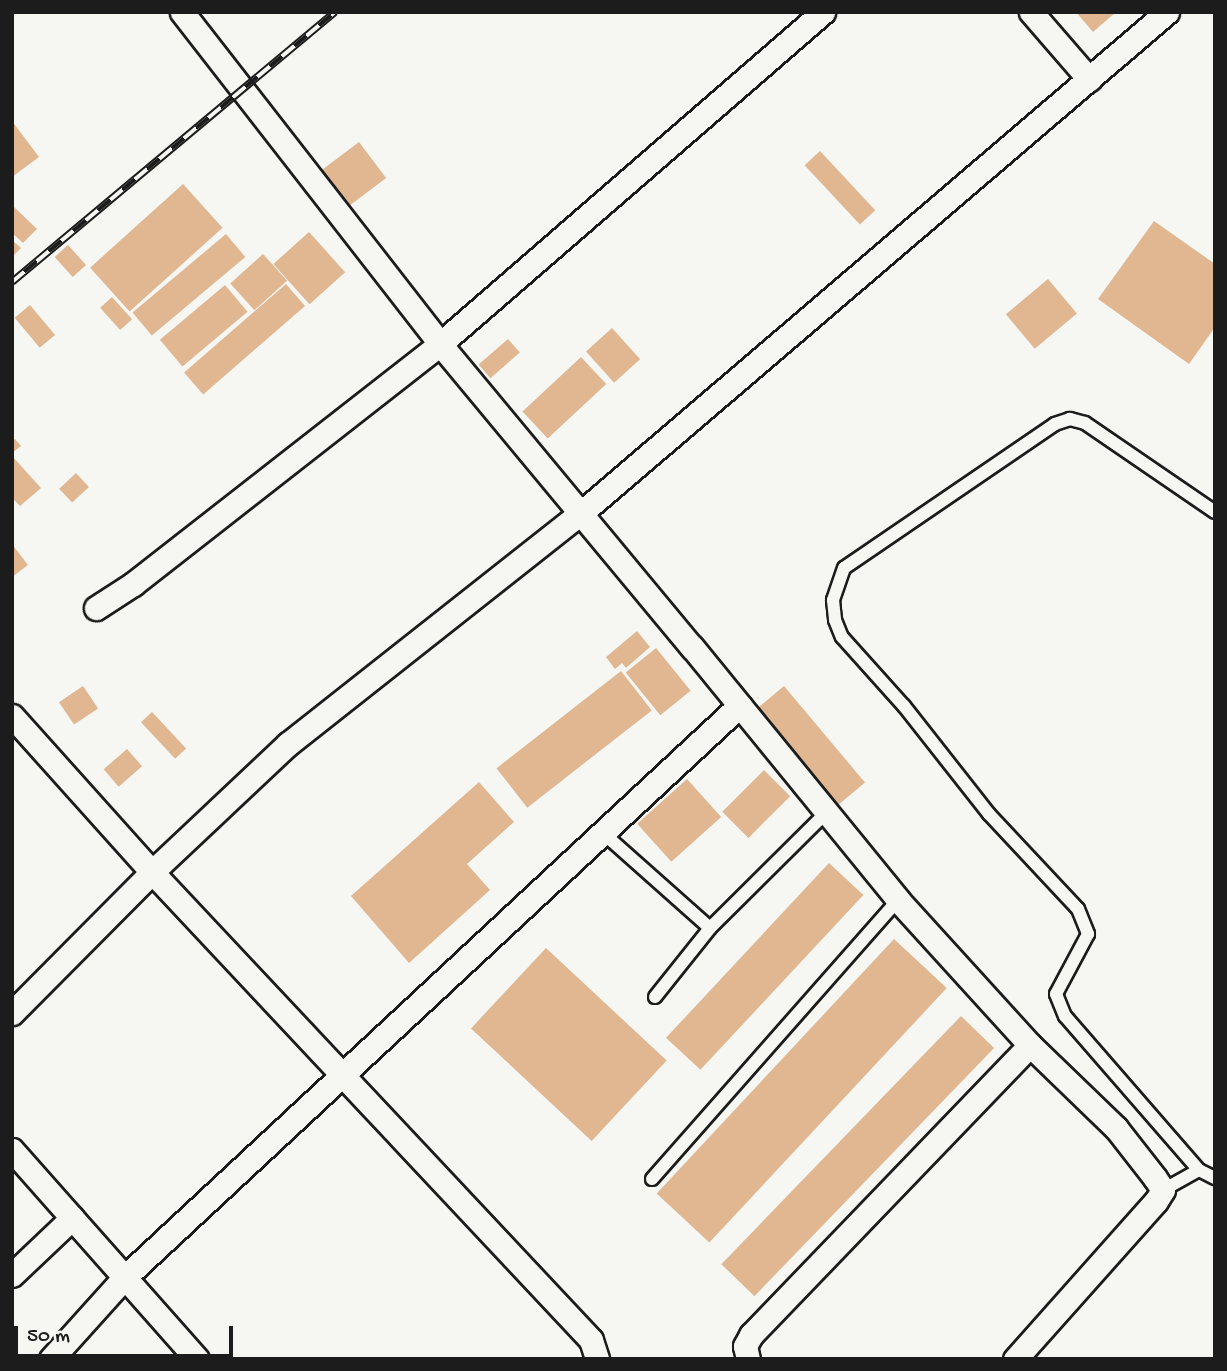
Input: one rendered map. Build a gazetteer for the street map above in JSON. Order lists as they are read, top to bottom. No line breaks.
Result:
{"scale_bar":"50 m"}
